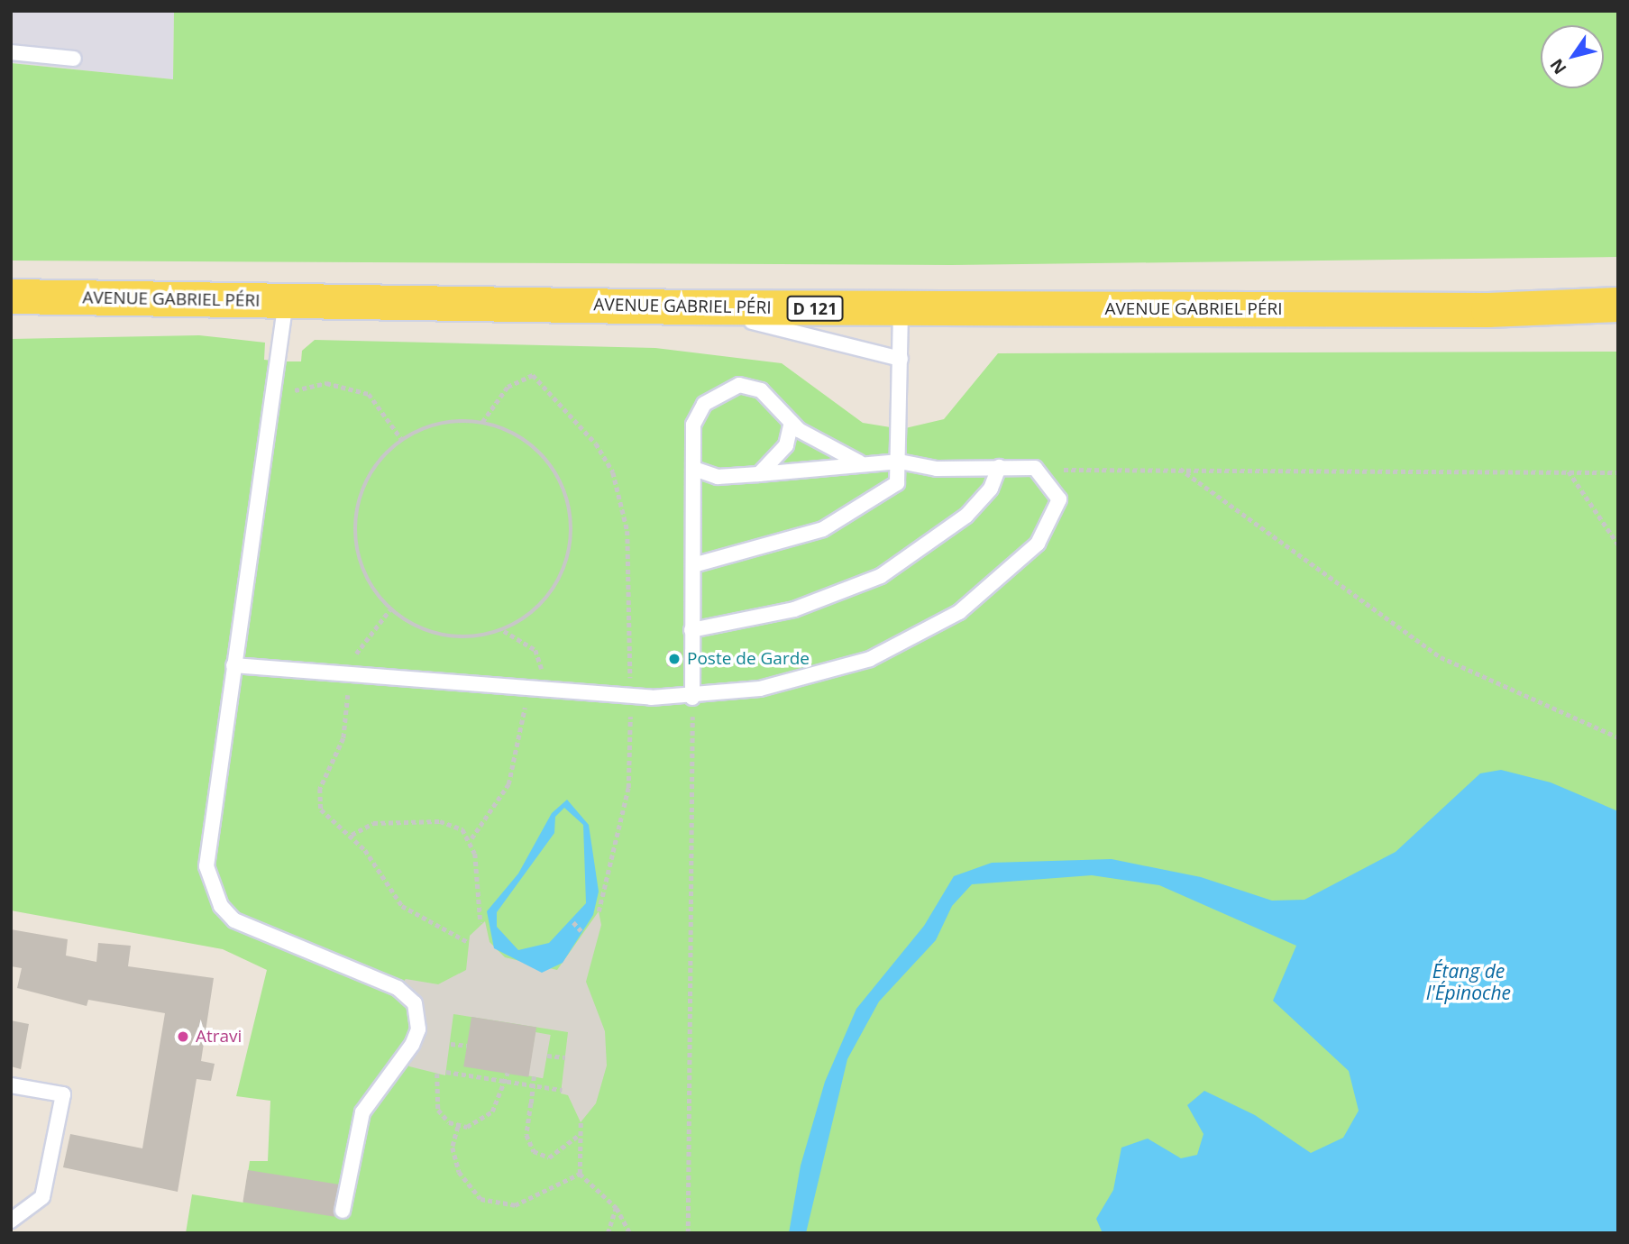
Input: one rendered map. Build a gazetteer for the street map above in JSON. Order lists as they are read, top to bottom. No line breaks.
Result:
{"streets":{"main road":["AVENUE GABRIEL PÉRI","D 121"]},"water":["Étang de l'Épinoche"],"places":["Poste de Garde","Atravi"],"north":"bottom left"}
